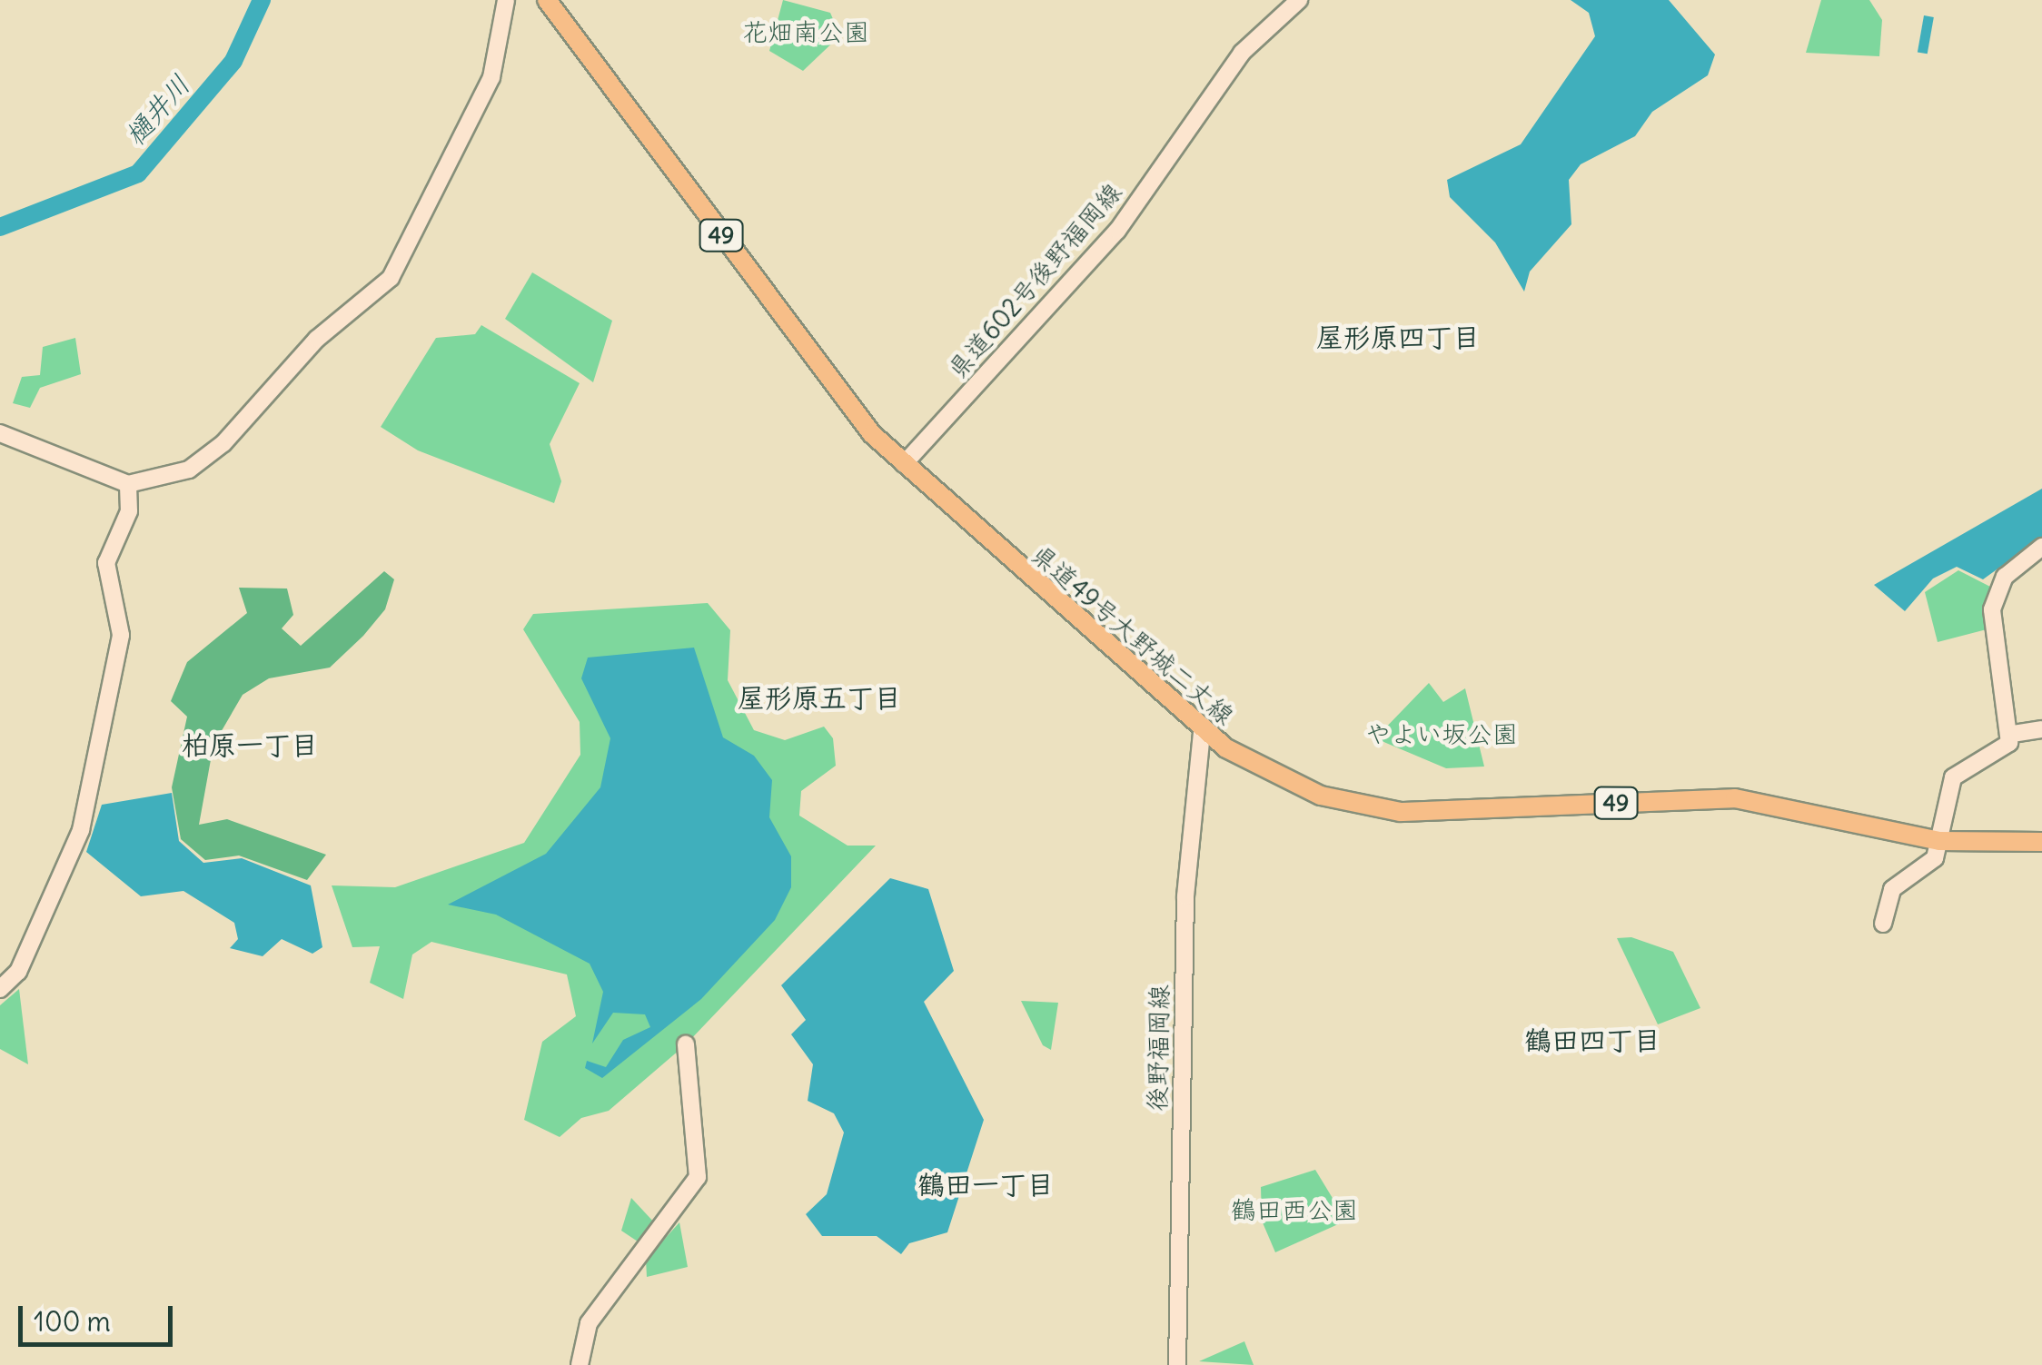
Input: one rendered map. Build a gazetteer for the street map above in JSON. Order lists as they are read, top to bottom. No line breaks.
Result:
{"streets":{"main road":["49","県道49号大野城二丈線"],"street":["県道602号後野福岡線","後野福岡線"]},"crossings":[["県道602号後野福岡線","県道49号大野城二丈線"],["県道49号大野城二丈線","後野福岡線"]],"districts":["屋形原四丁目","屋形原五丁目","柏原一丁目","鶴田四丁目","鶴田一丁目"],"water":["樋井川"],"parks":["花畑南公園","やよい坂公園","鶴田西公園"],"scale_bar":"100 m"}
